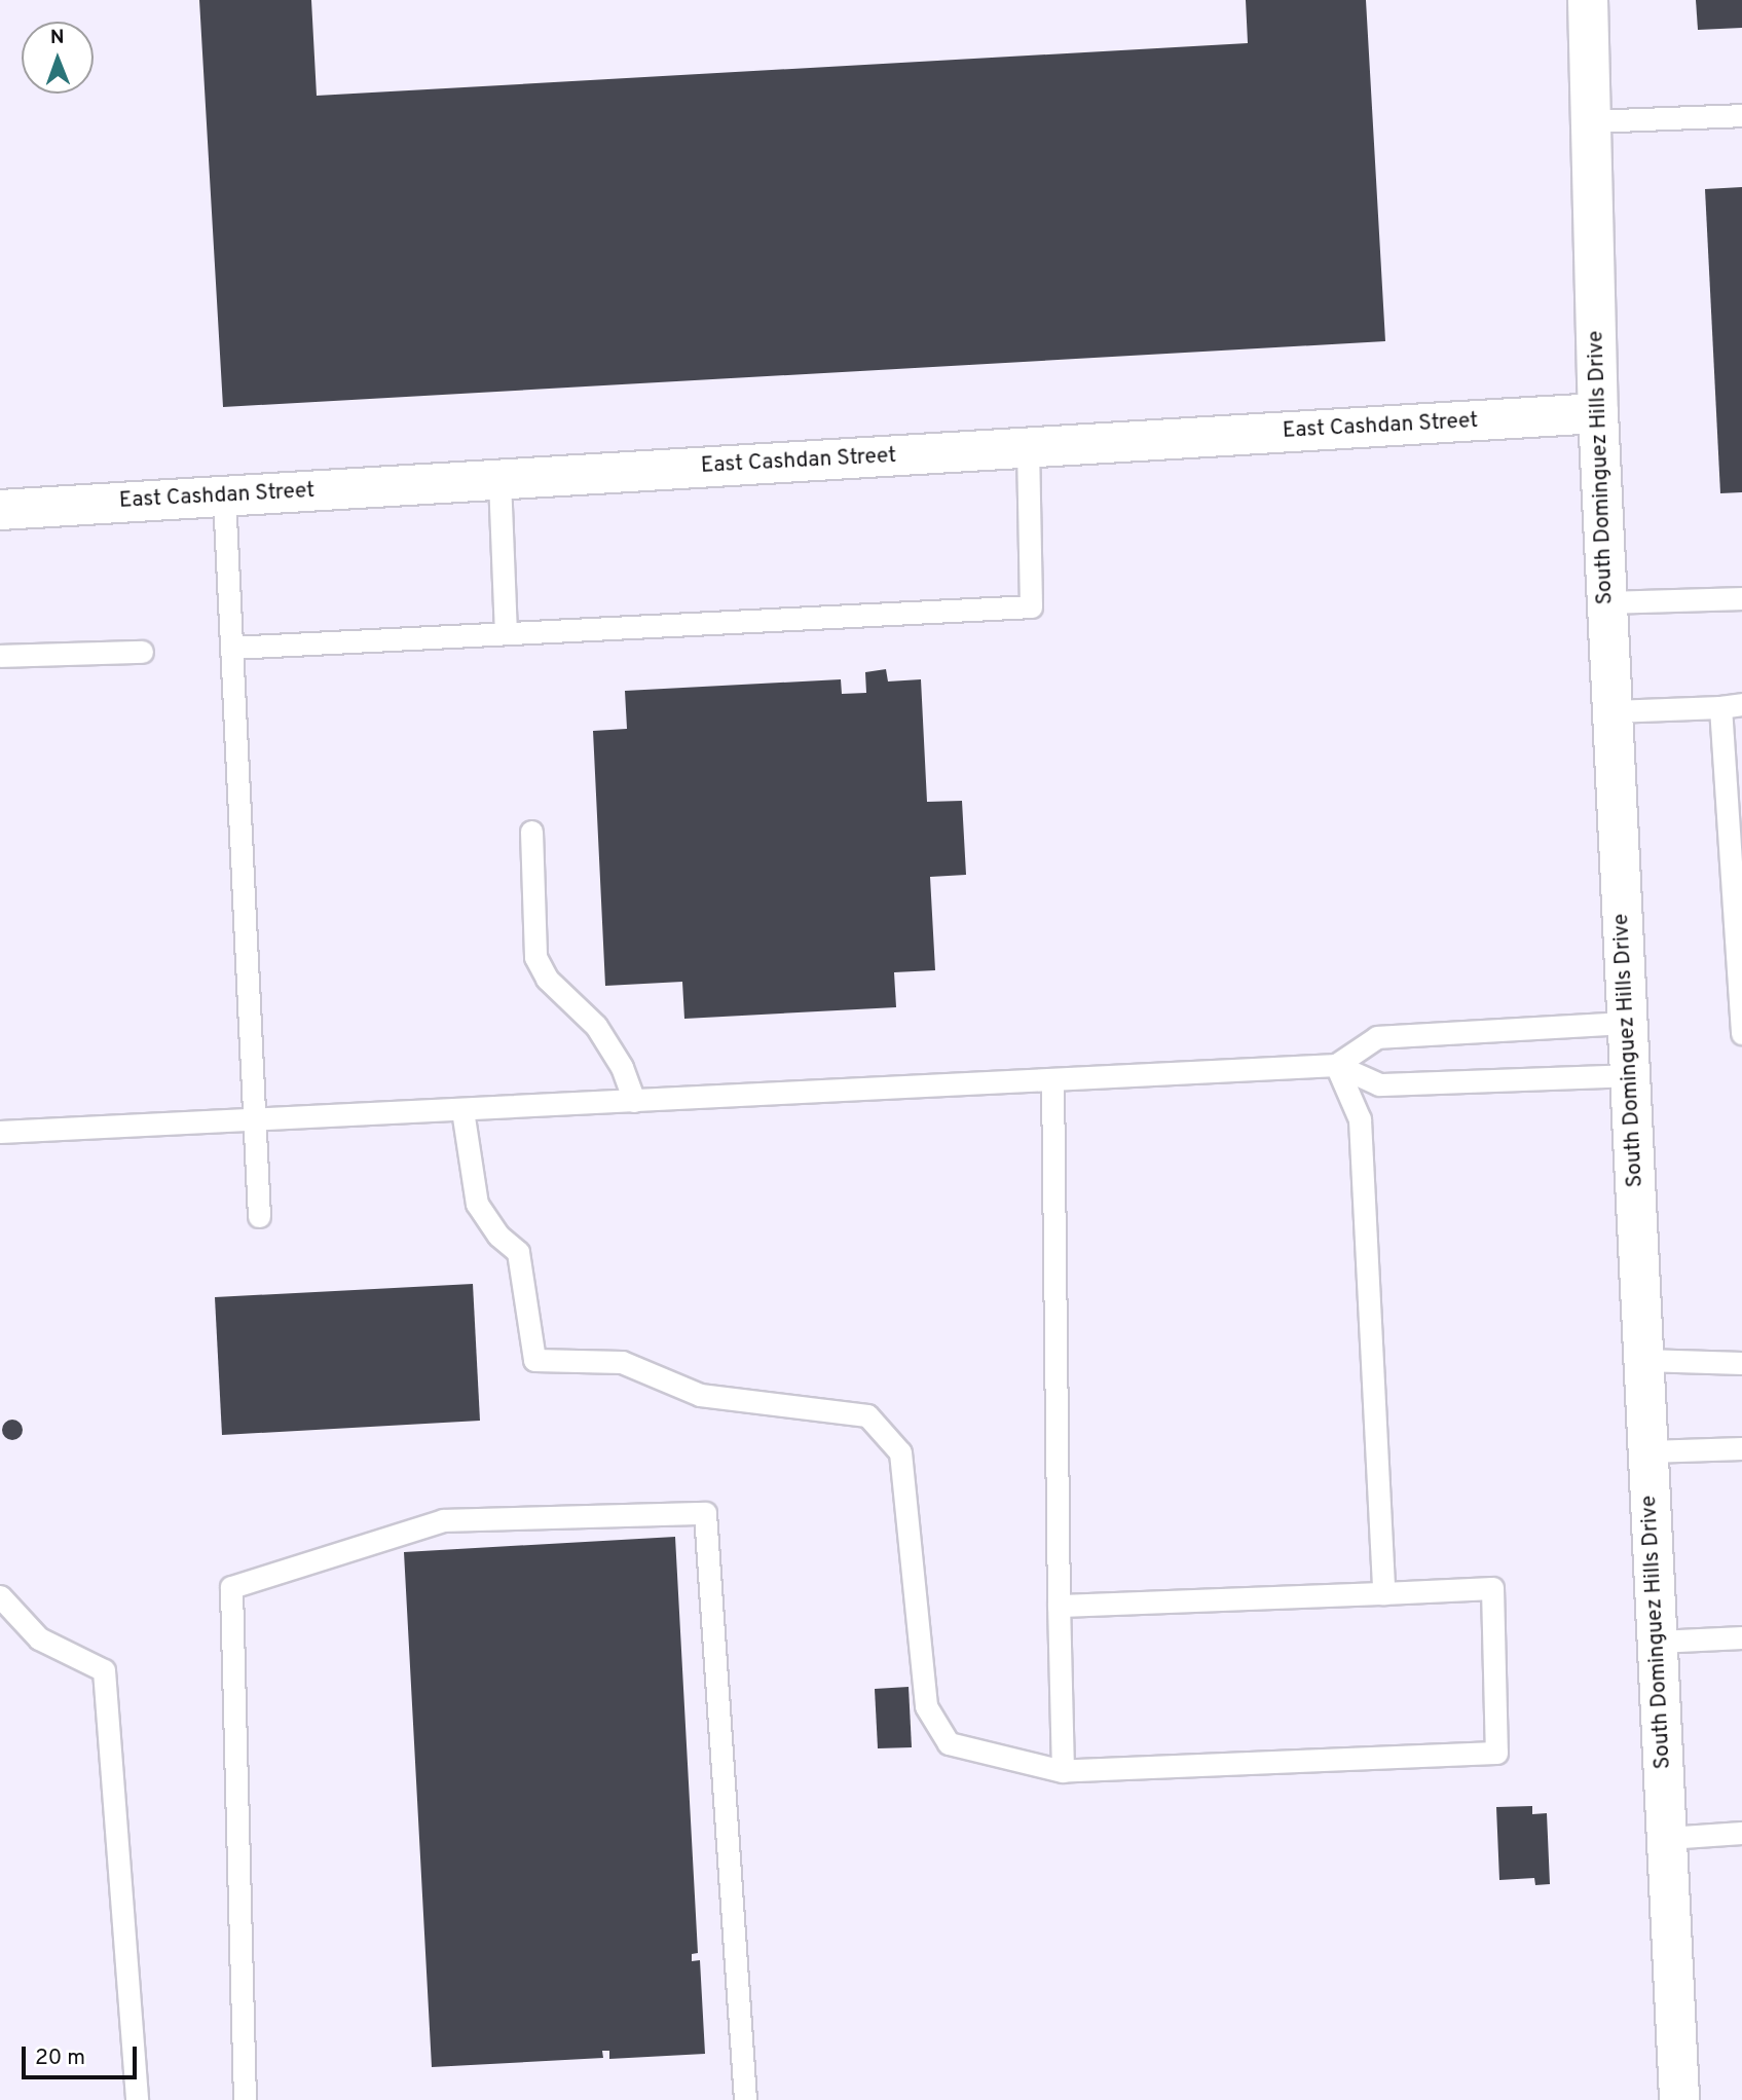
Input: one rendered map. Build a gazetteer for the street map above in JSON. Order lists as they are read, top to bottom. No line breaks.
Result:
{"streets":{"street":["East Cashdan Street","South Dominguez Hills Drive"]},"crossings":[["East Cashdan Street","South Dominguez Hills Drive"]],"scale_bar":"20 m","north":"top"}
